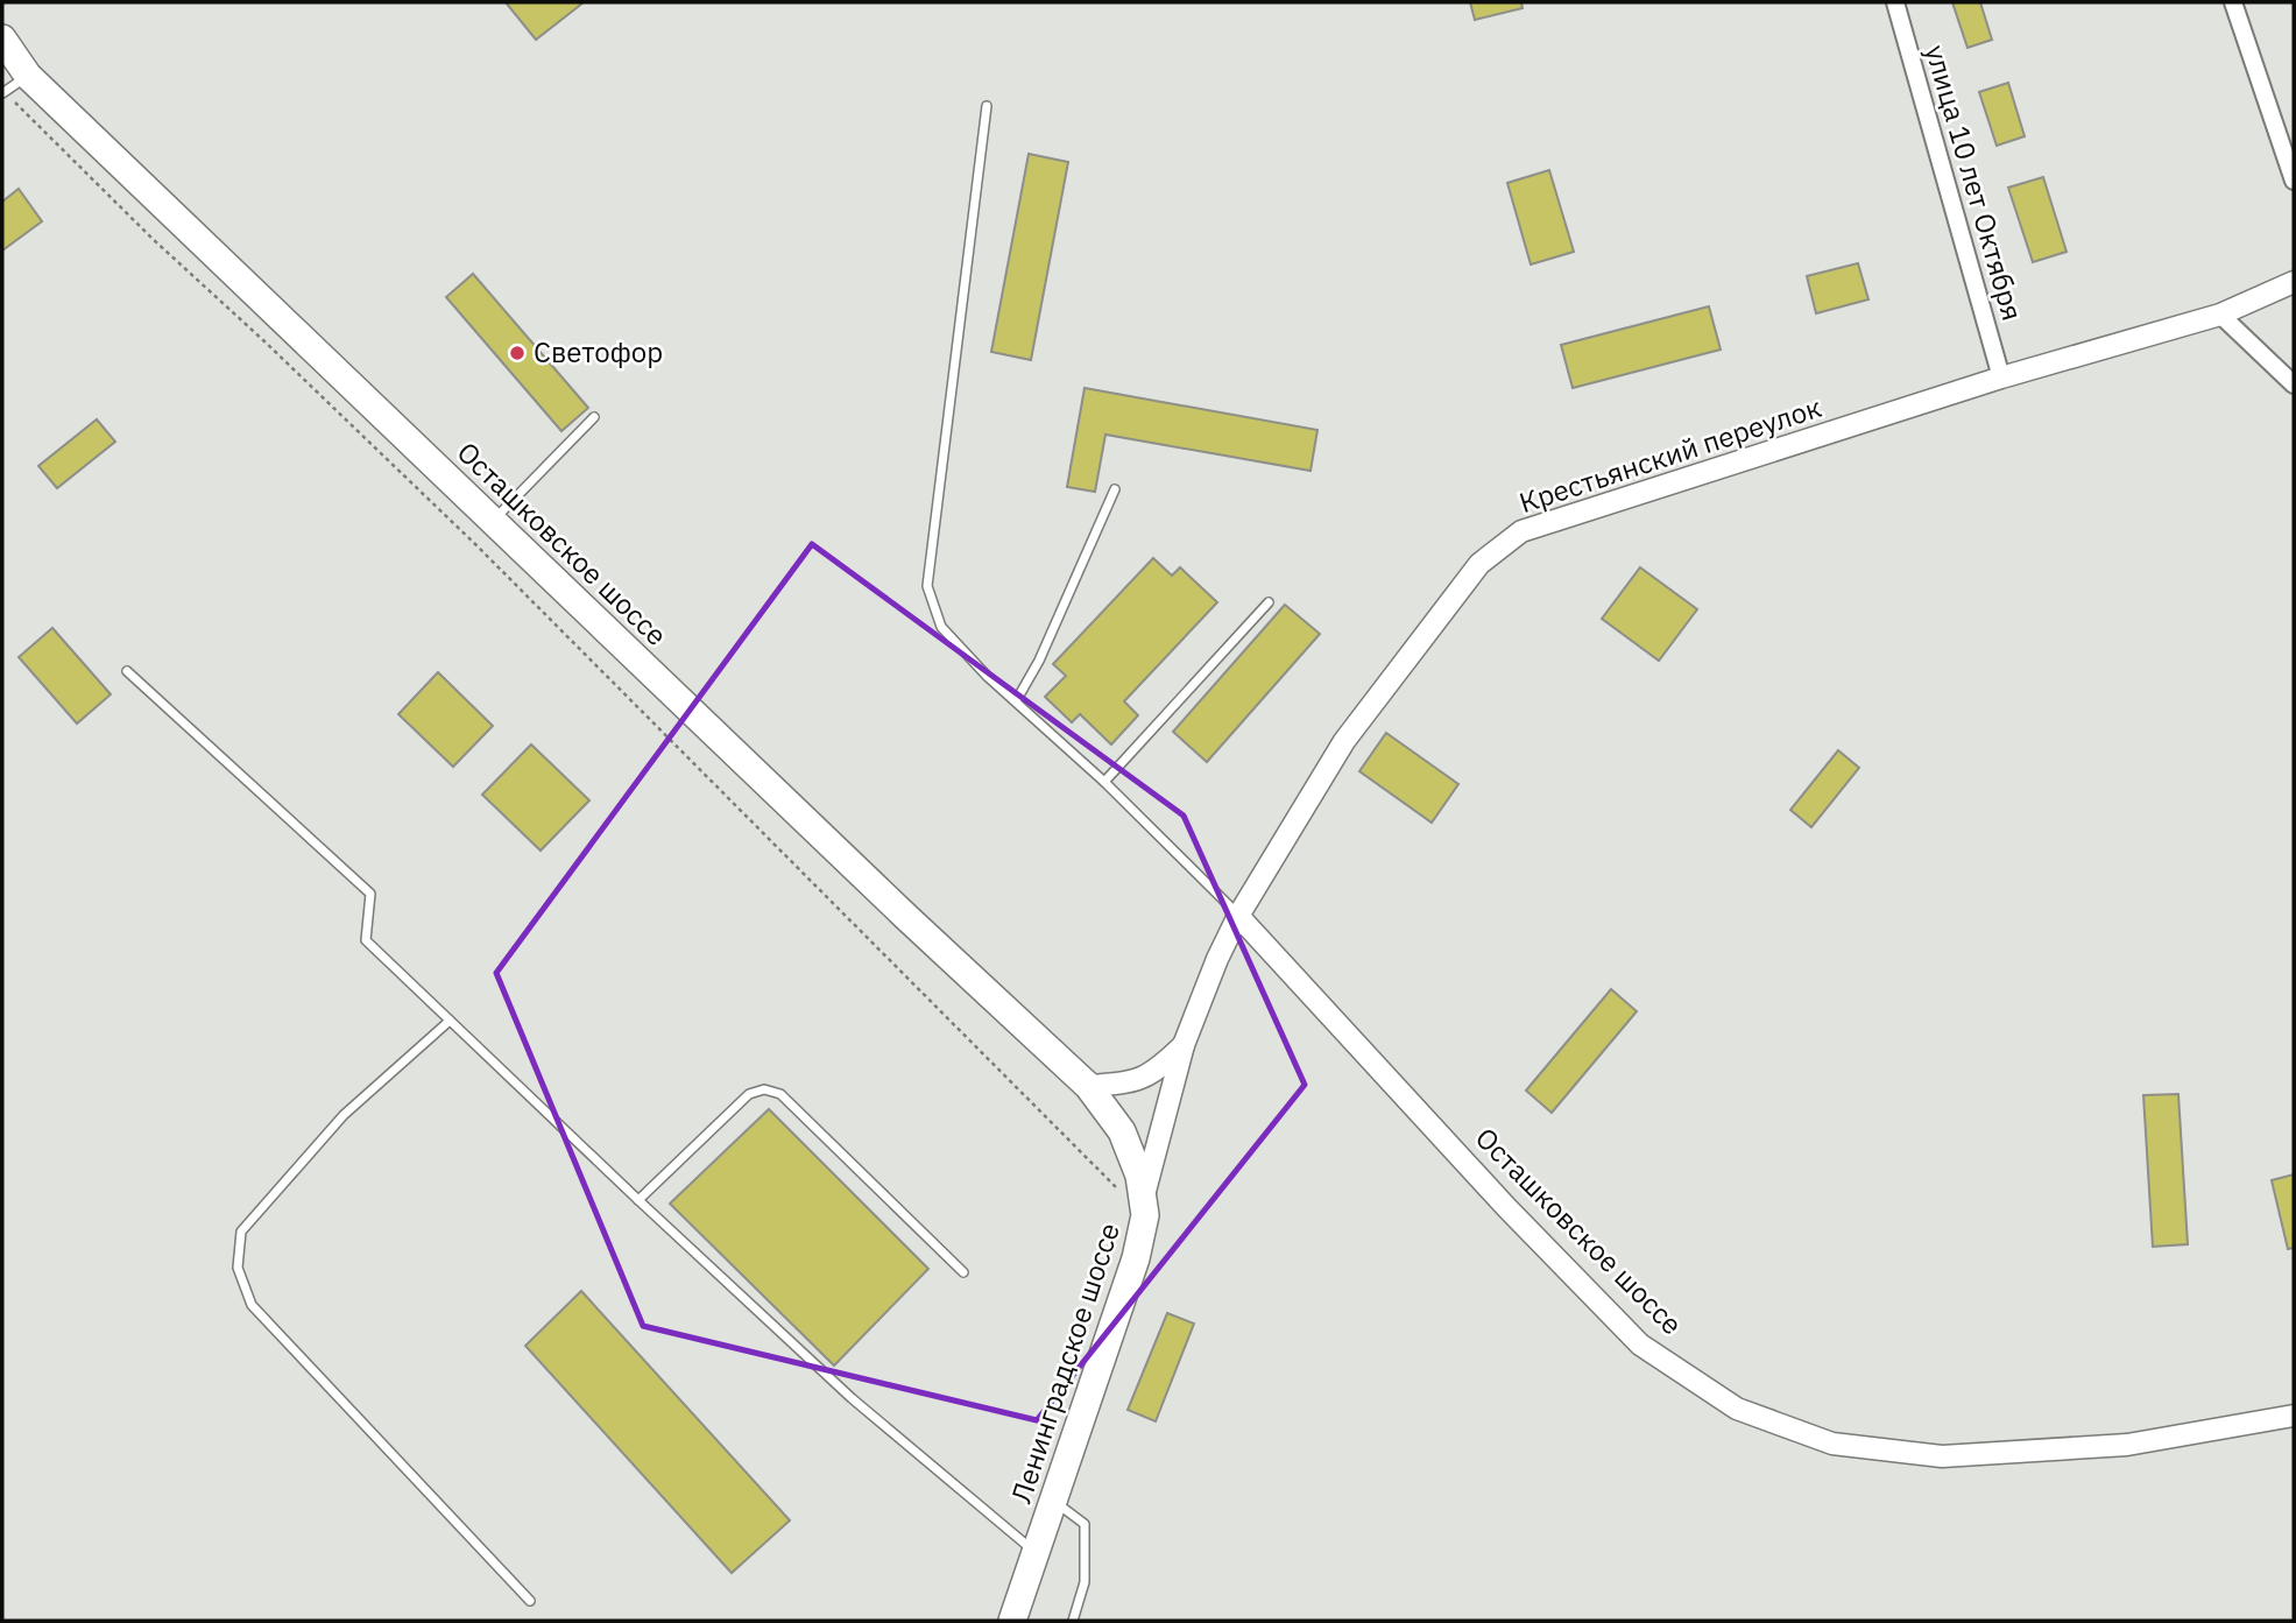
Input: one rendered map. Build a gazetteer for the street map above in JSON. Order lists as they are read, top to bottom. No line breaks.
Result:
{"streets":{"main road":["Осташковское шоссе","Ленинградское шоссе"],"street":["улица 10 лет Октября","Крестьянский переулок"]},"crossings":[["улица 10 лет Октября","Крестьянский переулок"],["Крестьянский переулок","Осташковское шоссе"],["Крестьянский переулок","Ленинградское шоссе"],["Осташковское шоссе","Ленинградское шоссе"]],"places":["Светофор"]}
